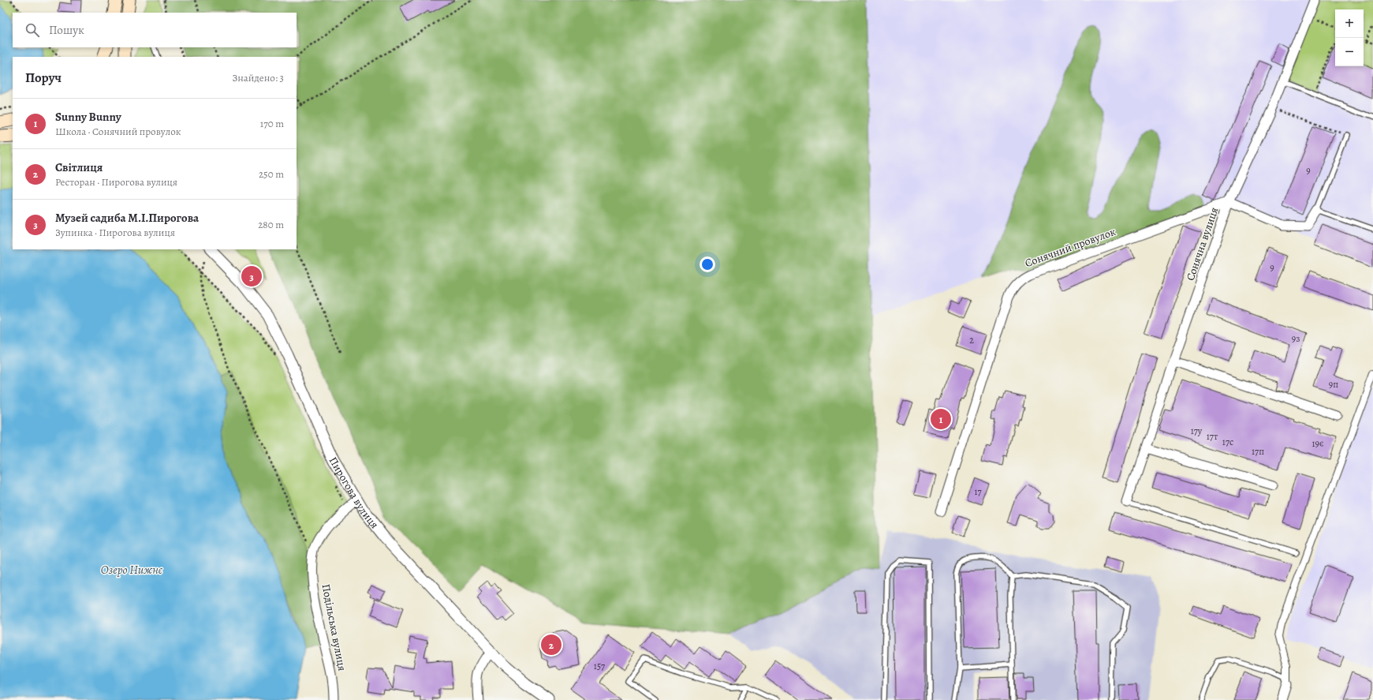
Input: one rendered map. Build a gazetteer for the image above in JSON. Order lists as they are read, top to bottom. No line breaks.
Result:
{"streets":{"street":["Сонячна вулиця","Сонячний провулок","Пирогова вулиця","Подільська вулиця"]},"crossings":[["Сонячна вулиця","Сонячний провулок"],["Пирогова вулиця","Подільська вулиця"]],"water":["Озеро Нижнє"],"house_numbers":["9","9","9з","2","9п","17у","17т","17с","19є","17п","17","157"],"page":{"map_buttons":["+","−"],"search":"Пошук","heading":["Поруч","Знайдено: 3"],"list":[{"mark":"1","name":"Sunny Bunny","note":"Школа · Сонячний провулок","value":"170 m"},{"mark":"2","name":"Світлиця","note":"Ресторан · Пирогова вулиця","value":"250 m"},{"mark":"3","name":"Музей садиба М.І.Пирогова","note":"Зупинка · Пирогова вулиця","value":"280 m"}],"pins":["3","1","2"]}}
